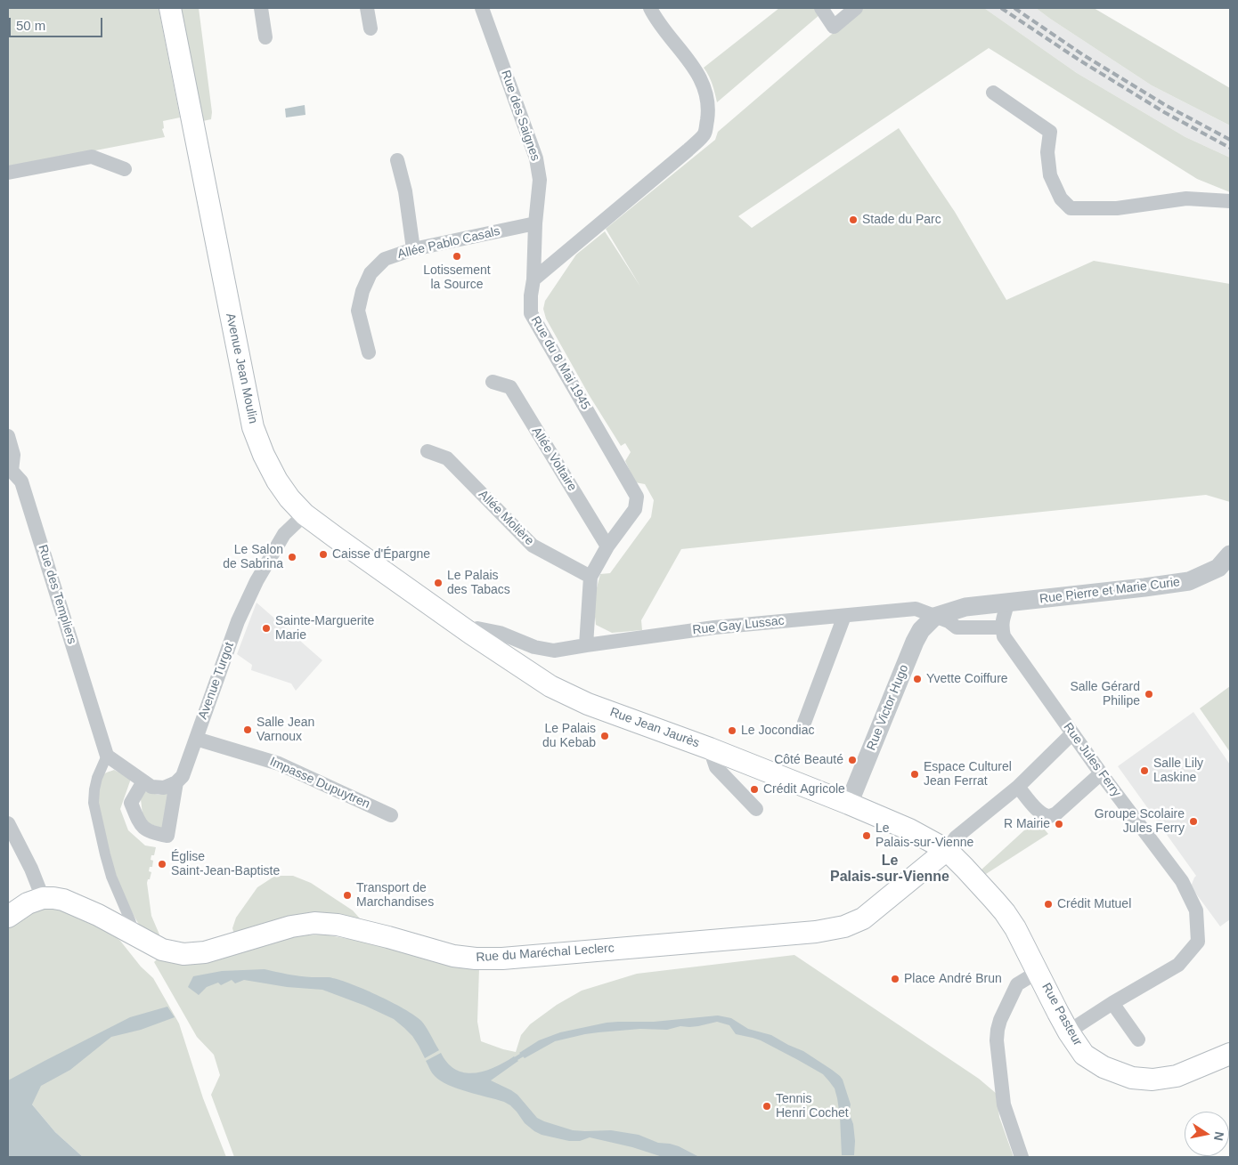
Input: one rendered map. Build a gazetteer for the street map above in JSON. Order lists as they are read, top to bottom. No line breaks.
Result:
{"streets":{"main road":["Avenue Jean Moulin","Rue Jean Jaurès","Rue du Maréchal Leclerc","Rue Pasteur"],"street":["Rue des Saignes","Allée Pablo Casals","Rue du 8 Mai 1945","Allée Voltaire","Allée Molière","Rue Pierre et Marie Curie","Rue des Templiers","Rue Gay Lussac","Avenue Turgot","Rue Victor Hugo","Rue Jules Ferry","Impasse Dupuytren"]},"crossings":[["Rue des Saignes","Allée Pablo Casals"],["Rue des Saignes","Rue du 8 Mai 1945"],["Rue du 8 Mai 1945","Allée Voltaire"],["Rue du 8 Mai 1945","Allée Molière"],["Rue du 8 Mai 1945","Rue Gay Lussac"],["Avenue Jean Moulin","Rue Gay Lussac"],["Avenue Jean Moulin","Avenue Turgot"],["Avenue Jean Moulin","Rue Jean Jaurès"],["Rue Gay Lussac","Rue Victor Hugo"],["Rue Gay Lussac","Rue Jean Jaurès"],["Rue Gay Lussac","Rue Jules Ferry"],["Avenue Turgot","Impasse Dupuytren"],["Rue Victor Hugo","Rue Jean Jaurès"],["Rue Jean Jaurès","Rue du Maréchal Leclerc"],["Rue Jean Jaurès","Rue Pasteur"],["Rue Jules Ferry","Rue Pasteur"],["Rue du Maréchal Leclerc","Rue Pasteur"]],"districts":["Le Palais-sur-Vienne"],"places":["Stade du Parc","Lotissement la Source","Caisse d'Épargne","Le Salon de Sabrina","Le Palais des Tabacs","Sainte-Marguerite Marie","Yvette Coiffure","Salle Gérard Philipe","Salle Jean Varnoux","Le Jocondiac","Le Palais du Kebab","Côté Beauté","Salle Lily Laskine","Espace Culturel Jean Ferrat","Crédit Agricole","Groupe Scolaire Jules Ferry","R Mairie","Le Palais-sur-Vienne","Église Saint-Jean-Baptiste","Transport de Marchandises","Crédit Mutuel","Place André Brun","Tennis Henri Cochet"],"scale_bar":"50 m","north":"right"}
